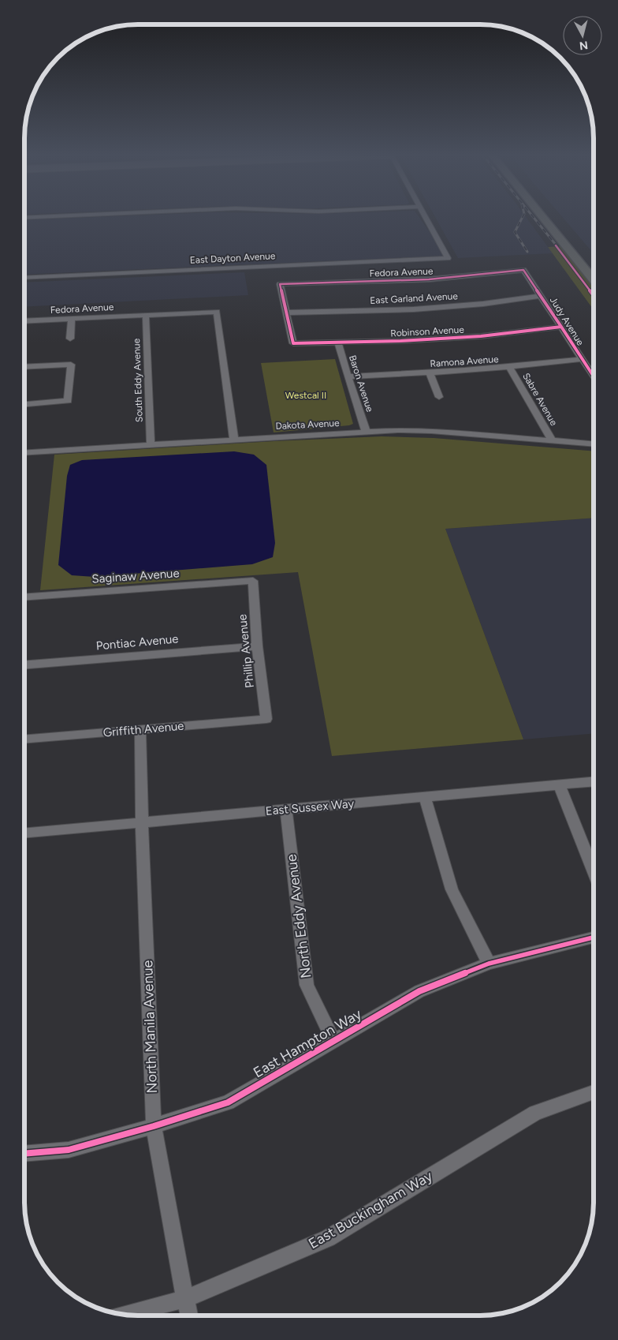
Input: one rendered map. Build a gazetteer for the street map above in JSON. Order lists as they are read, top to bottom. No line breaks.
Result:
{"streets":{"street":["East Dayton Avenue","Fedora Avenue","East Garland Avenue","Judy Avenue","Robinson Avenue","Ramona Avenue","South Eddy Avenue","Baron Avenue","Sabre Avenue","Dakota Avenue","Saginaw Avenue","Pontiac Avenue","Phillip Avenue","Griffith Avenue","East Sussex Way","North Eddy Avenue","North Manila Avenue","East Hampton Way","East Buckingham Way"]},"crossings":[["Fedora Avenue","East Garland Avenue"],["Fedora Avenue","Judy Avenue"],["Fedora Avenue","Robinson Avenue"],["Fedora Avenue","South Eddy Avenue"],["Fedora Avenue","Dakota Avenue"],["East Garland Avenue","Judy Avenue"],["East Garland Avenue","Robinson Avenue"],["Judy Avenue","Robinson Avenue"],["Judy Avenue","Ramona Avenue"],["Robinson Avenue","Baron Avenue"],["Ramona Avenue","Baron Avenue"],["Ramona Avenue","Sabre Avenue"],["South Eddy Avenue","Dakota Avenue"],["Baron Avenue","Dakota Avenue"],["Sabre Avenue","Dakota Avenue"],["Saginaw Avenue","Phillip Avenue"],["Pontiac Avenue","Phillip Avenue"],["Phillip Avenue","Griffith Avenue"],["Griffith Avenue","North Manila Avenue"],["East Sussex Way","North Eddy Avenue"],["East Sussex Way","North Manila Avenue"],["North Eddy Avenue","East Hampton Way"],["North Manila Avenue","East Hampton Way"],["North Manila Avenue","East Buckingham Way"]],"parks":["Westcal II"],"north":"bottom"}
